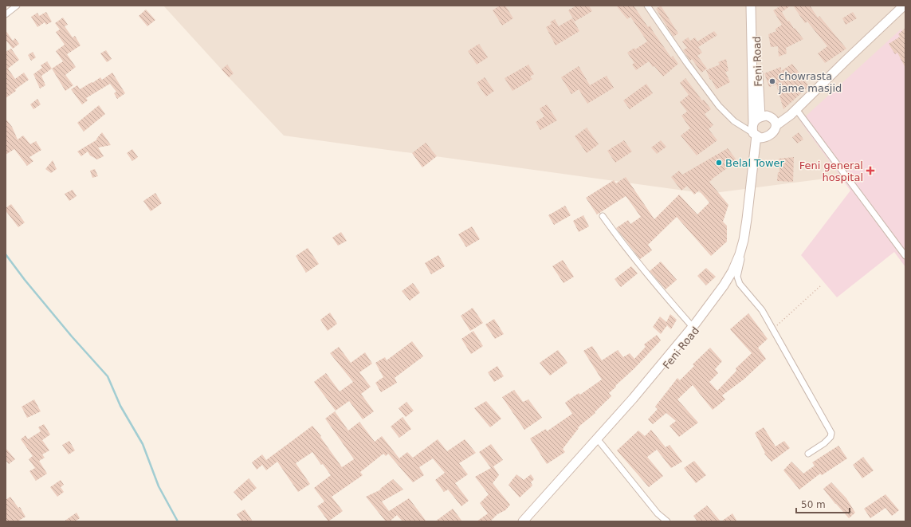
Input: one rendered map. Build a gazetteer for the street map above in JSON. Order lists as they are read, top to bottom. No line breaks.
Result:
{"streets":{"main road":["Feni Road"]},"places":{"other":["chowrasta jame masjid","Belal Tower"],"health":["Feni general hospital"]},"scale_bar":"50 m"}
